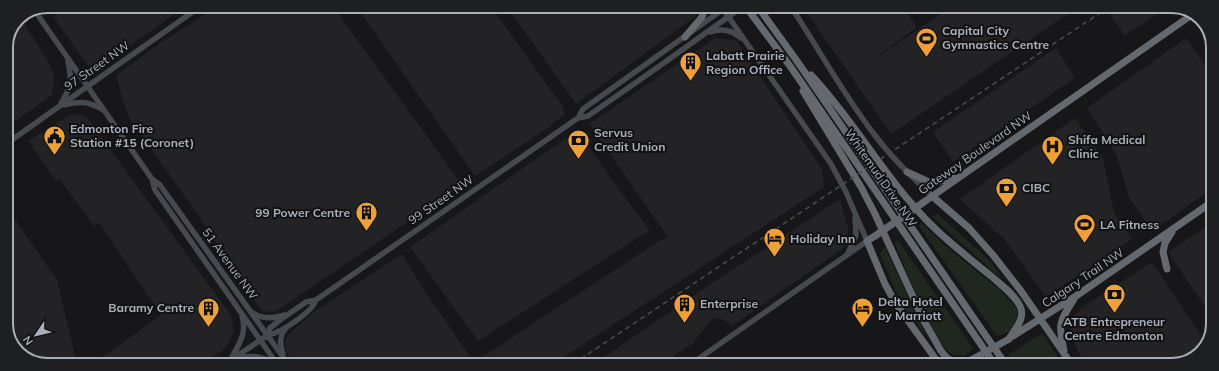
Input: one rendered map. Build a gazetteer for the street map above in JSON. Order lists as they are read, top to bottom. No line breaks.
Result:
{"streets":{"highway":["Gateway Boulevard NW","Whitemud Drive NW","Calgary Trail NW"],"main road":["97 Street NW","99 Street NW","51 Avenue NW"]},"crossings":[["97 Street NW","51 Avenue NW"],["99 Street NW","51 Avenue NW"]],"places":{"sports":["Capital City Gymnastics Centre","LA Fitness"],"building":["Labatt Prairie Region Office","99 Power Centre","Enterprise","Baramy Centre"],"public building":["Edmonton Fire Station #15 (Coronet)"],"bank":["Servus Credit Union","CIBC","ATB Entrepreneur Centre Edmonton"],"hospital":["Shifa Medical Clinic"],"hotel":["Holiday Inn","Delta Hotel by Marriott"]},"north":"bottom left"}
